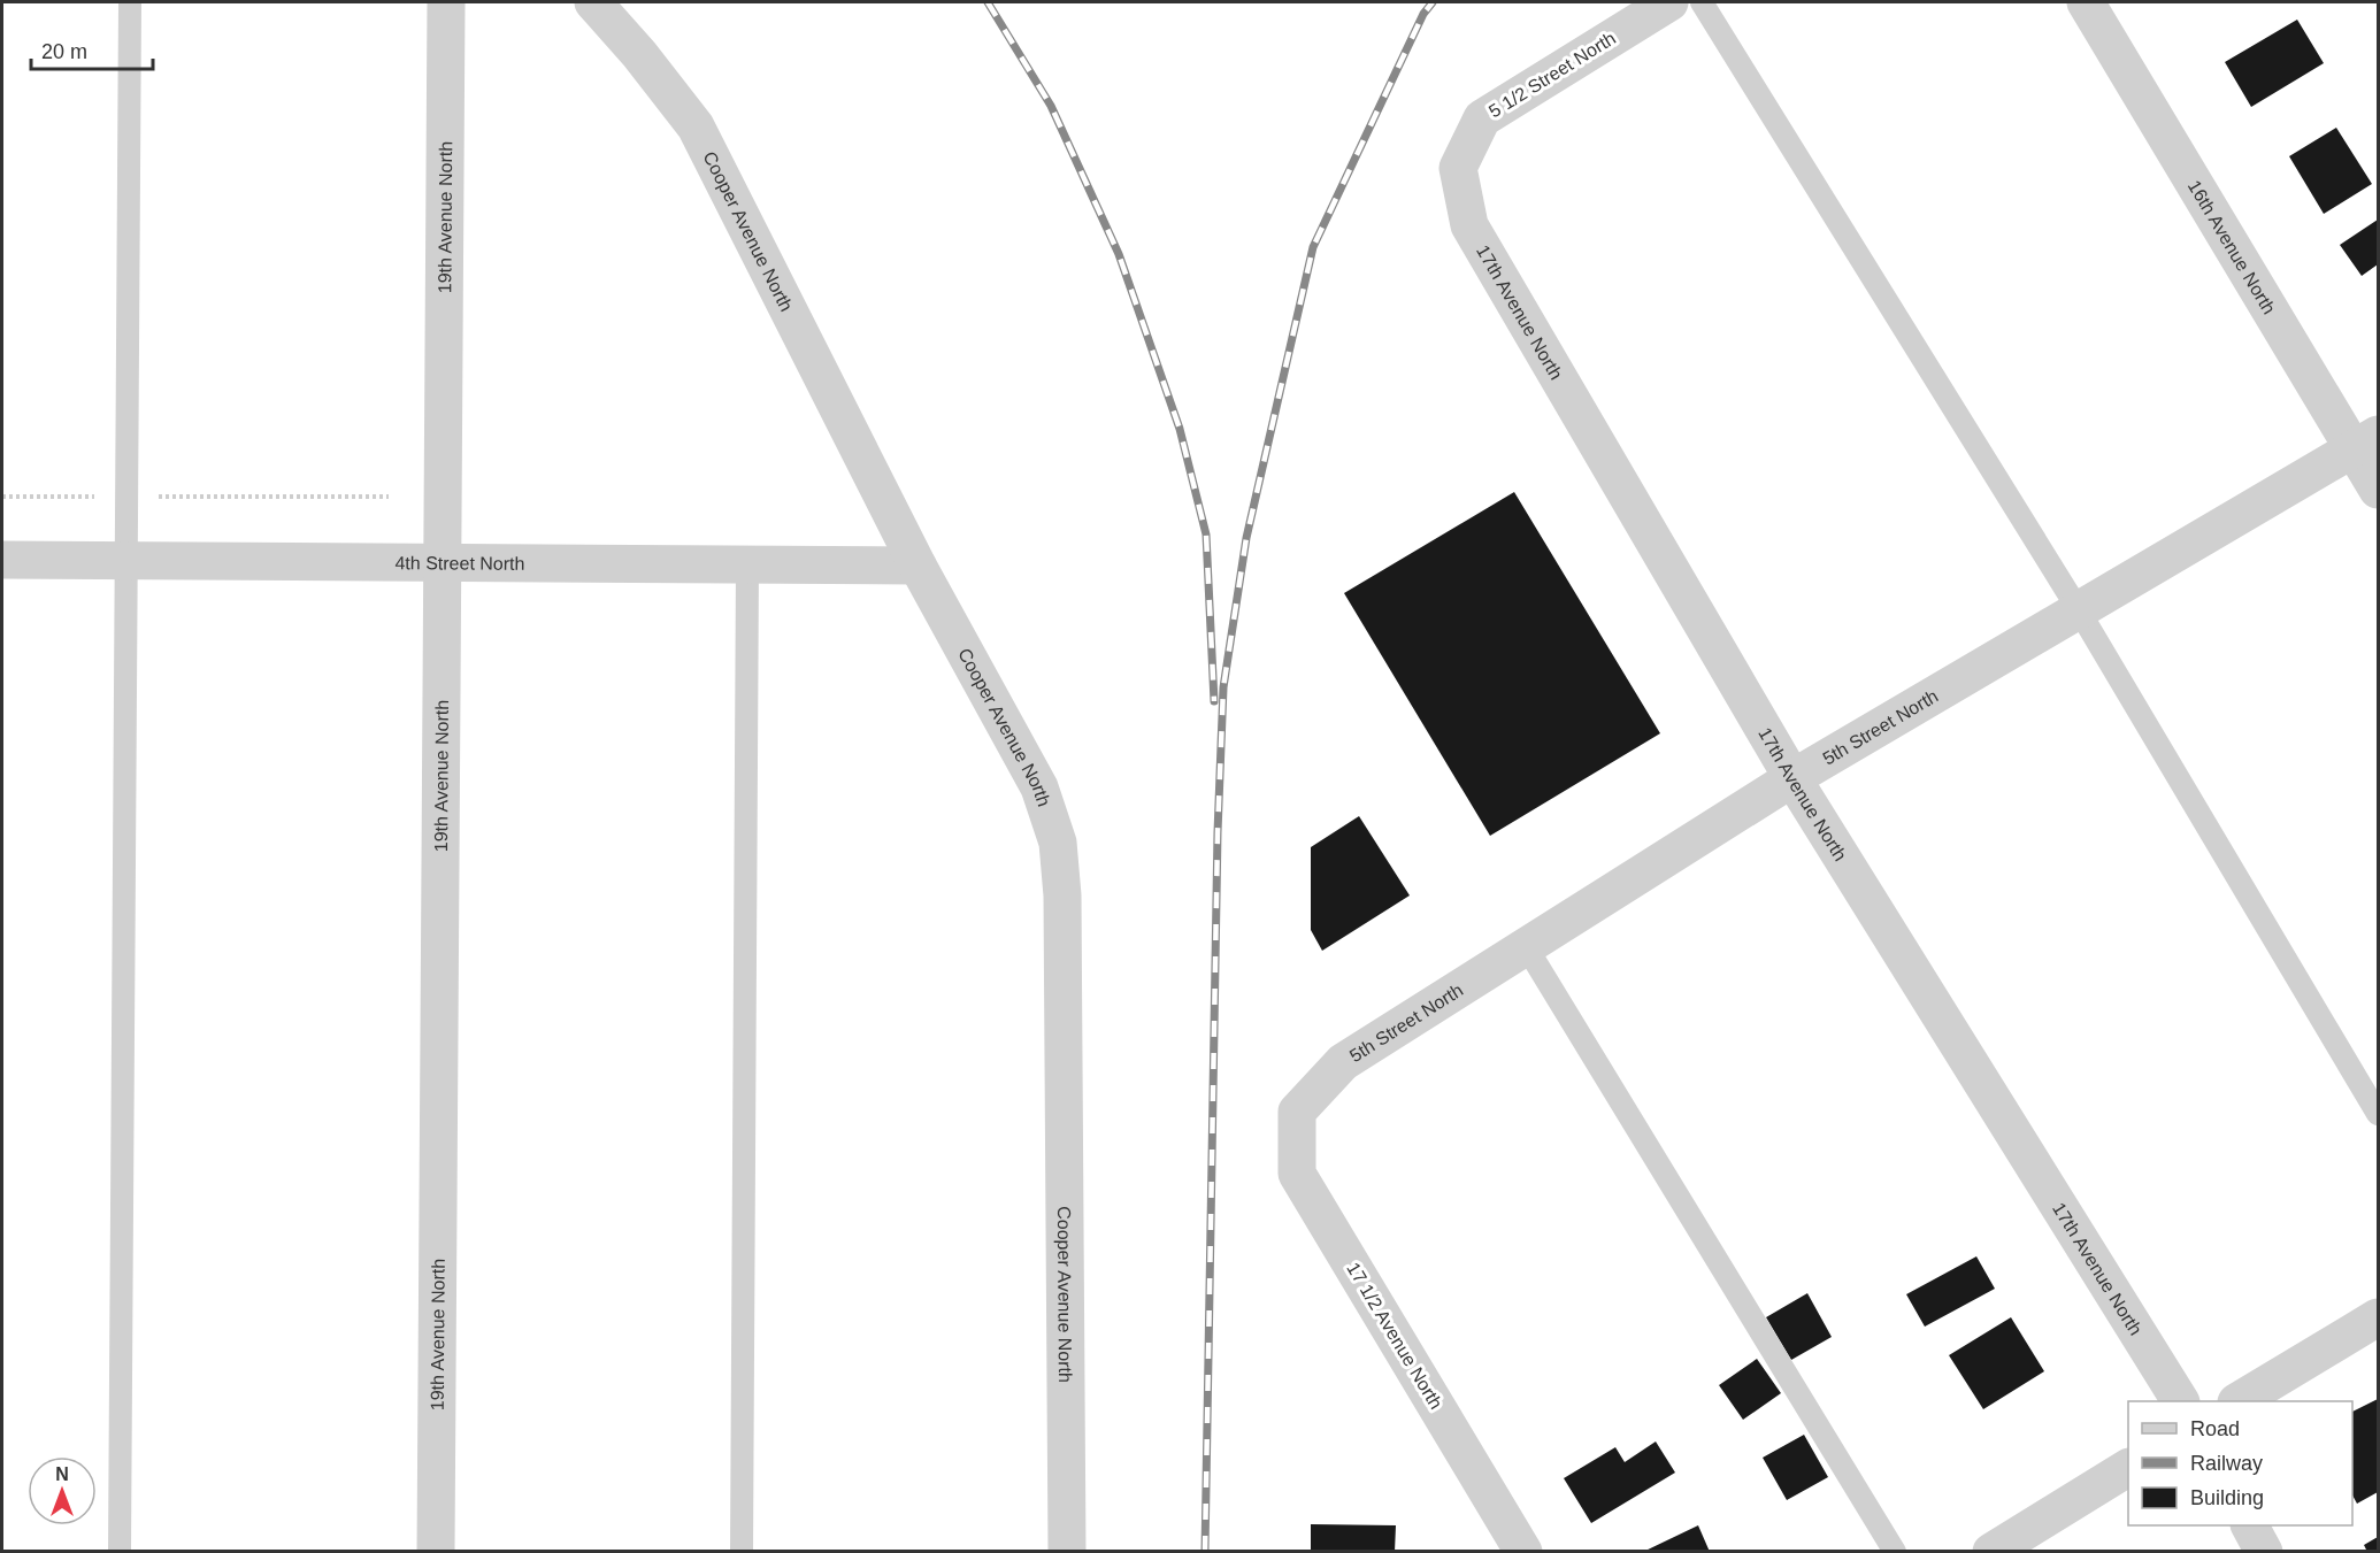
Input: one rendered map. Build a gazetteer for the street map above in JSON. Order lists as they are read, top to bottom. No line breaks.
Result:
{"streets":{"street":["5 1/2 Street North","19th Avenue North","Cooper Avenue North","16th Avenue North","17th Avenue North","4th Street North","5th Street North","17 1/2 Avenue North"]},"crossings":[["5 1/2 Street North","17th Avenue North"],["19th Avenue North","4th Street North"],["Cooper Avenue North","4th Street North"],["16th Avenue North","5th Street North"],["17th Avenue North","5th Street North"],["5th Street North","17 1/2 Avenue North"]],"legend":["Road","Railway","Building"],"scale_bar":"20 m","north":"top"}
